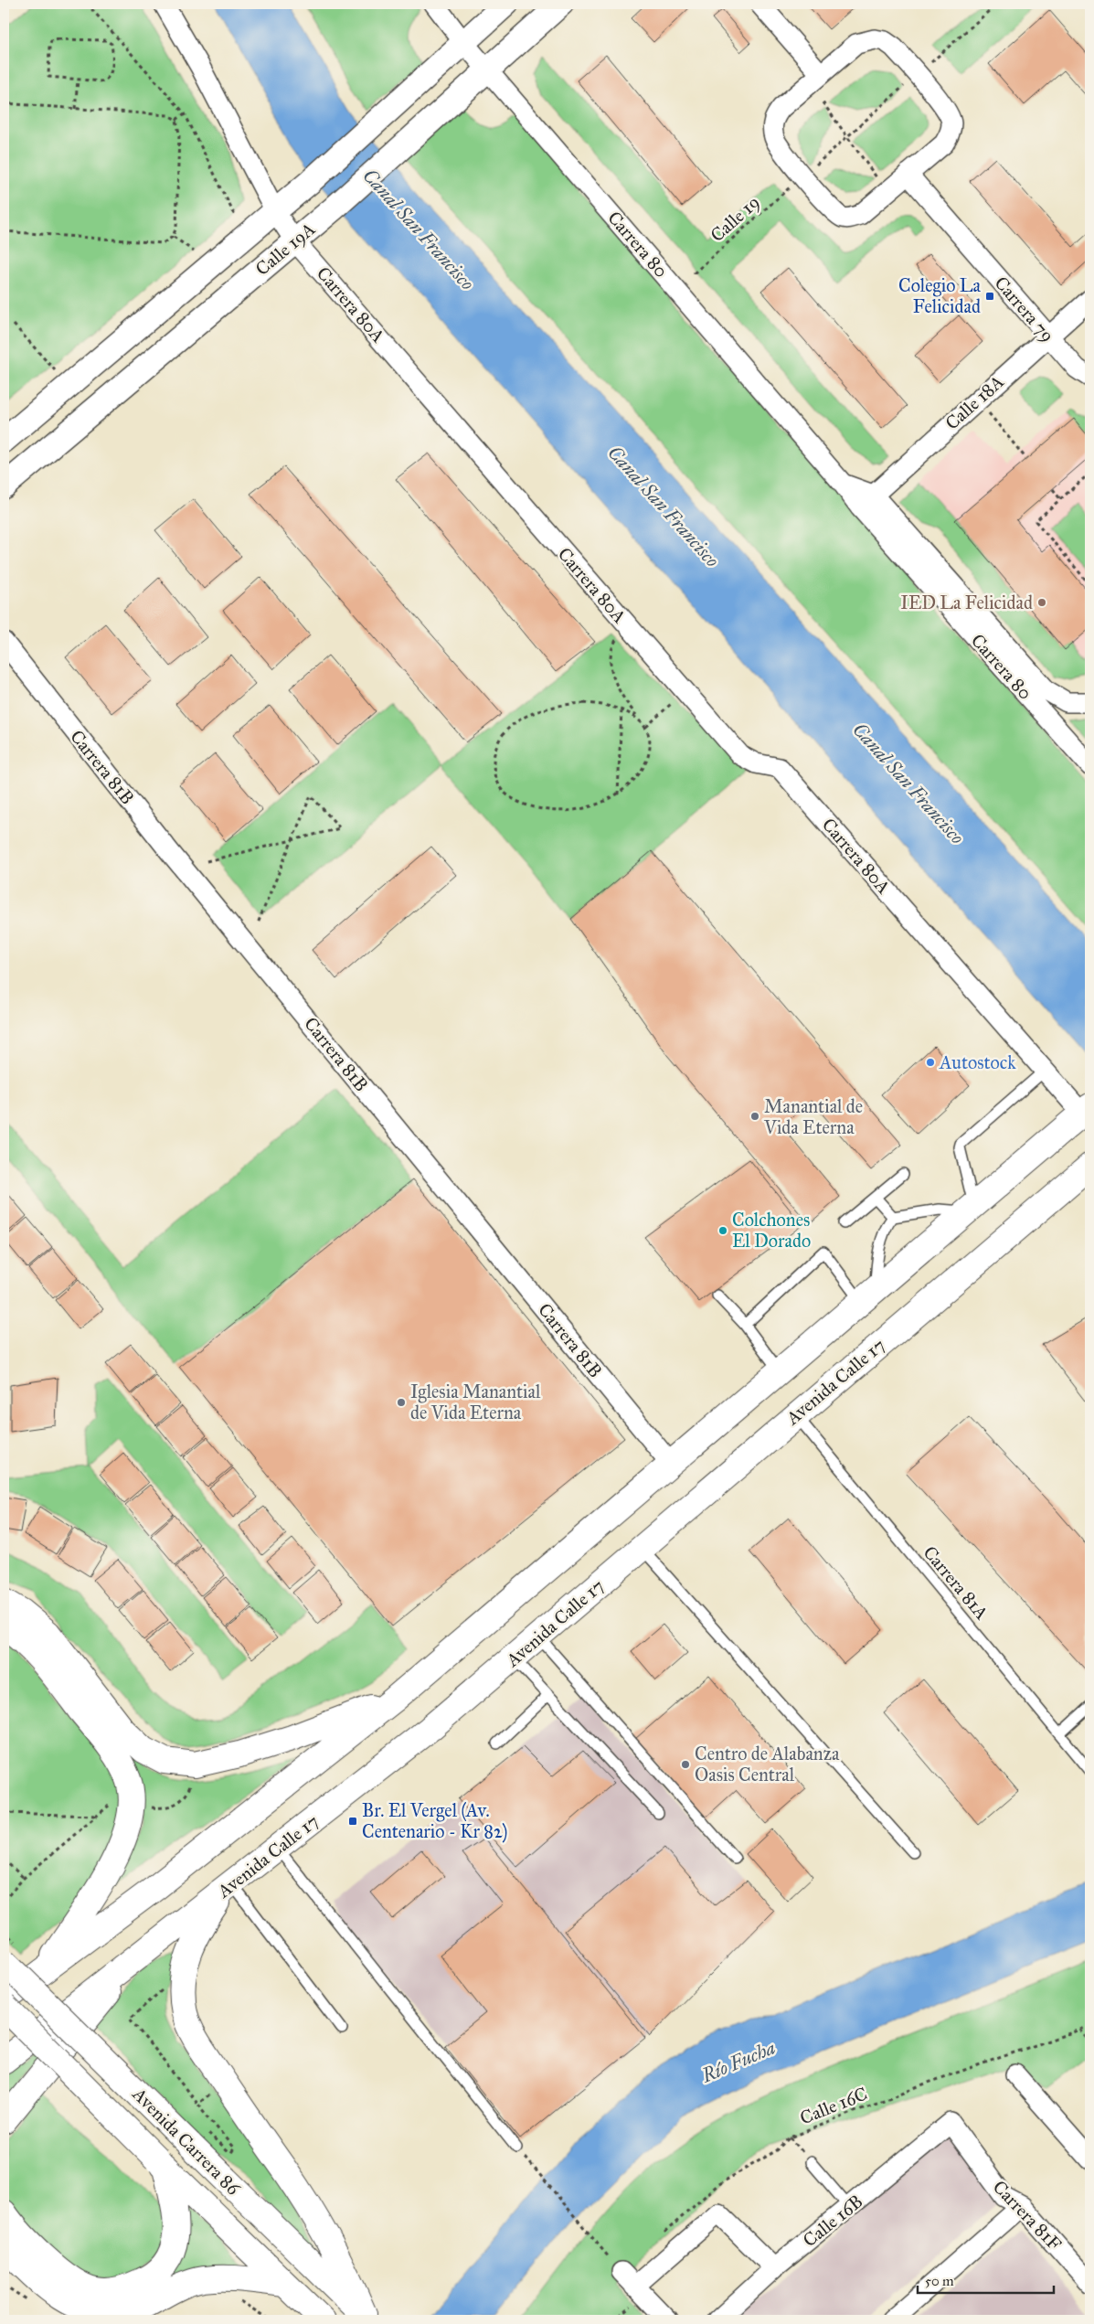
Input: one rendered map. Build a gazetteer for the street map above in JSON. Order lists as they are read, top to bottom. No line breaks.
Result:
{"streets":{"main road":["Avenida Calle 17","Avenida Carrera 86"],"street":["Carrera 80","Calle 19A","Carrera 80A","Carrera 79","Calle 18A","Carrera 81B","Carrera 81F","Calle 16B"],"lane":["Carrera 81A"],"path":["Calle 19","Calle 16C"]},"crossings":[["Carrera 80","Calle 19A"],["Carrera 80","Calle 18A"],["Calle 19A","Carrera 80A"],["Carrera 79","Calle 18A"],["Avenida Calle 17","Carrera 81A"],["Carrera 81F","Calle 16B"]],"water":["Canal San Francisco","Río Fucha"],"places":{"transit":["Colegio La Felicidad","Br. El Vergel (Av. Centenario - Kr 82)"],"other":["IED La Felicidad","Autostock","Manantial de Vida Eterna","Colchones El Dorado","Iglesia Manantial de Vida Eterna","Centro de Alabanza Oasis Central"]},"scale_bar":"50 m"}
